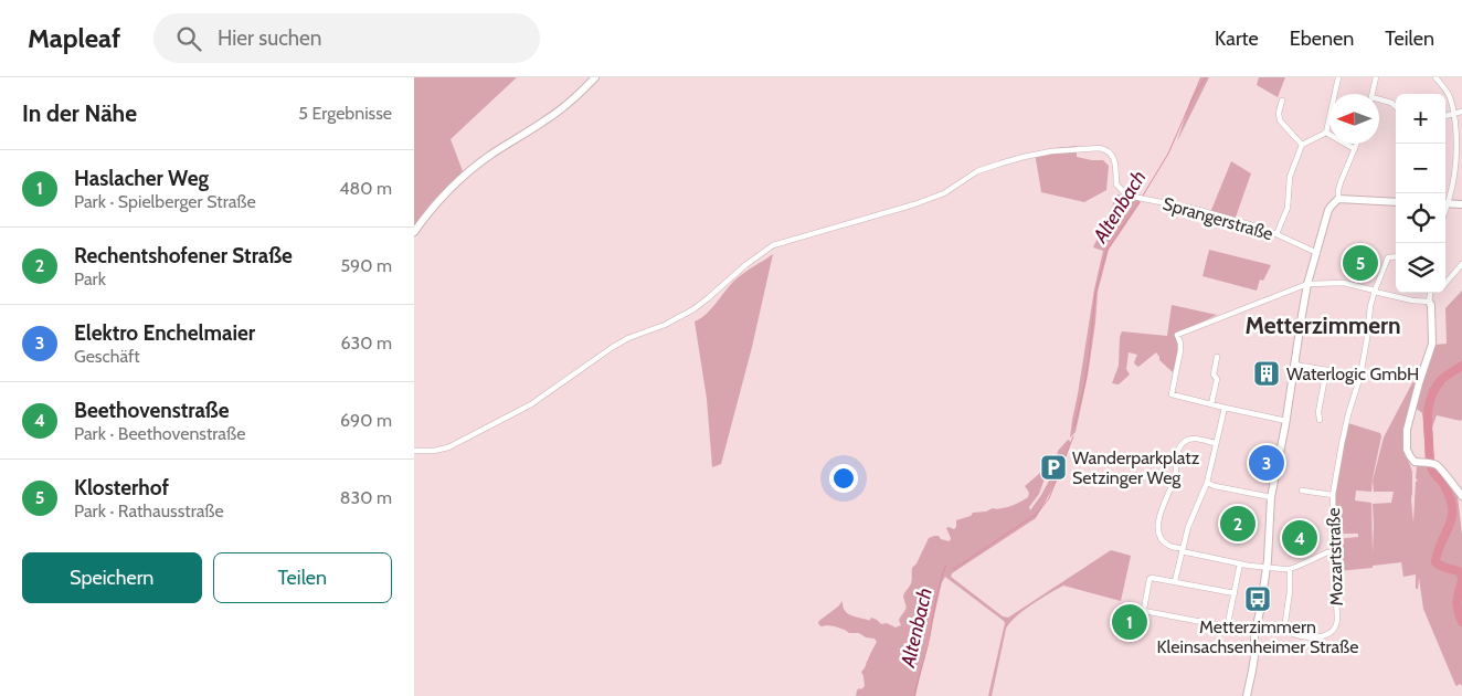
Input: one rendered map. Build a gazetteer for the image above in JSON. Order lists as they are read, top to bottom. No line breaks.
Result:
{"streets":{"street":["Sprangerstraße","Mozartstraße"]},"districts":["Metterzimmern"],"water":["Altenbach"],"places":{"building":["Waterlogic GmbH"],"parking":["Wanderparkplatz Setzinger Weg"],"bus stop":["Metterzimmern Kleinsachsenheimer Straße"]},"north":"left","page":{"header":"Mapleaf","search":"Hier suchen","nav":["Karte","Ebenen","Teilen"],"heading":["In der Nähe","5 Ergebnisse"],"map_buttons":["+","−"],"list":[{"mark":"1","name":"Haslacher Weg","note":"Park · Spielberger Straße","value":"480 m"},{"mark":"2","name":"Rechentshofener Straße","note":"Park","value":"590 m"},{"mark":"3","name":"Elektro Enchelmaier","note":"Geschäft","value":"630 m"},{"mark":"4","name":"Beethovenstraße","note":"Park · Beethovenstraße","value":"690 m"},{"mark":"5","name":"Klosterhof","note":"Park · Rathausstraße","value":"830 m"}],"pins":["5","3","2","4","1"],"buttons":["Speichern","Teilen"]}}
